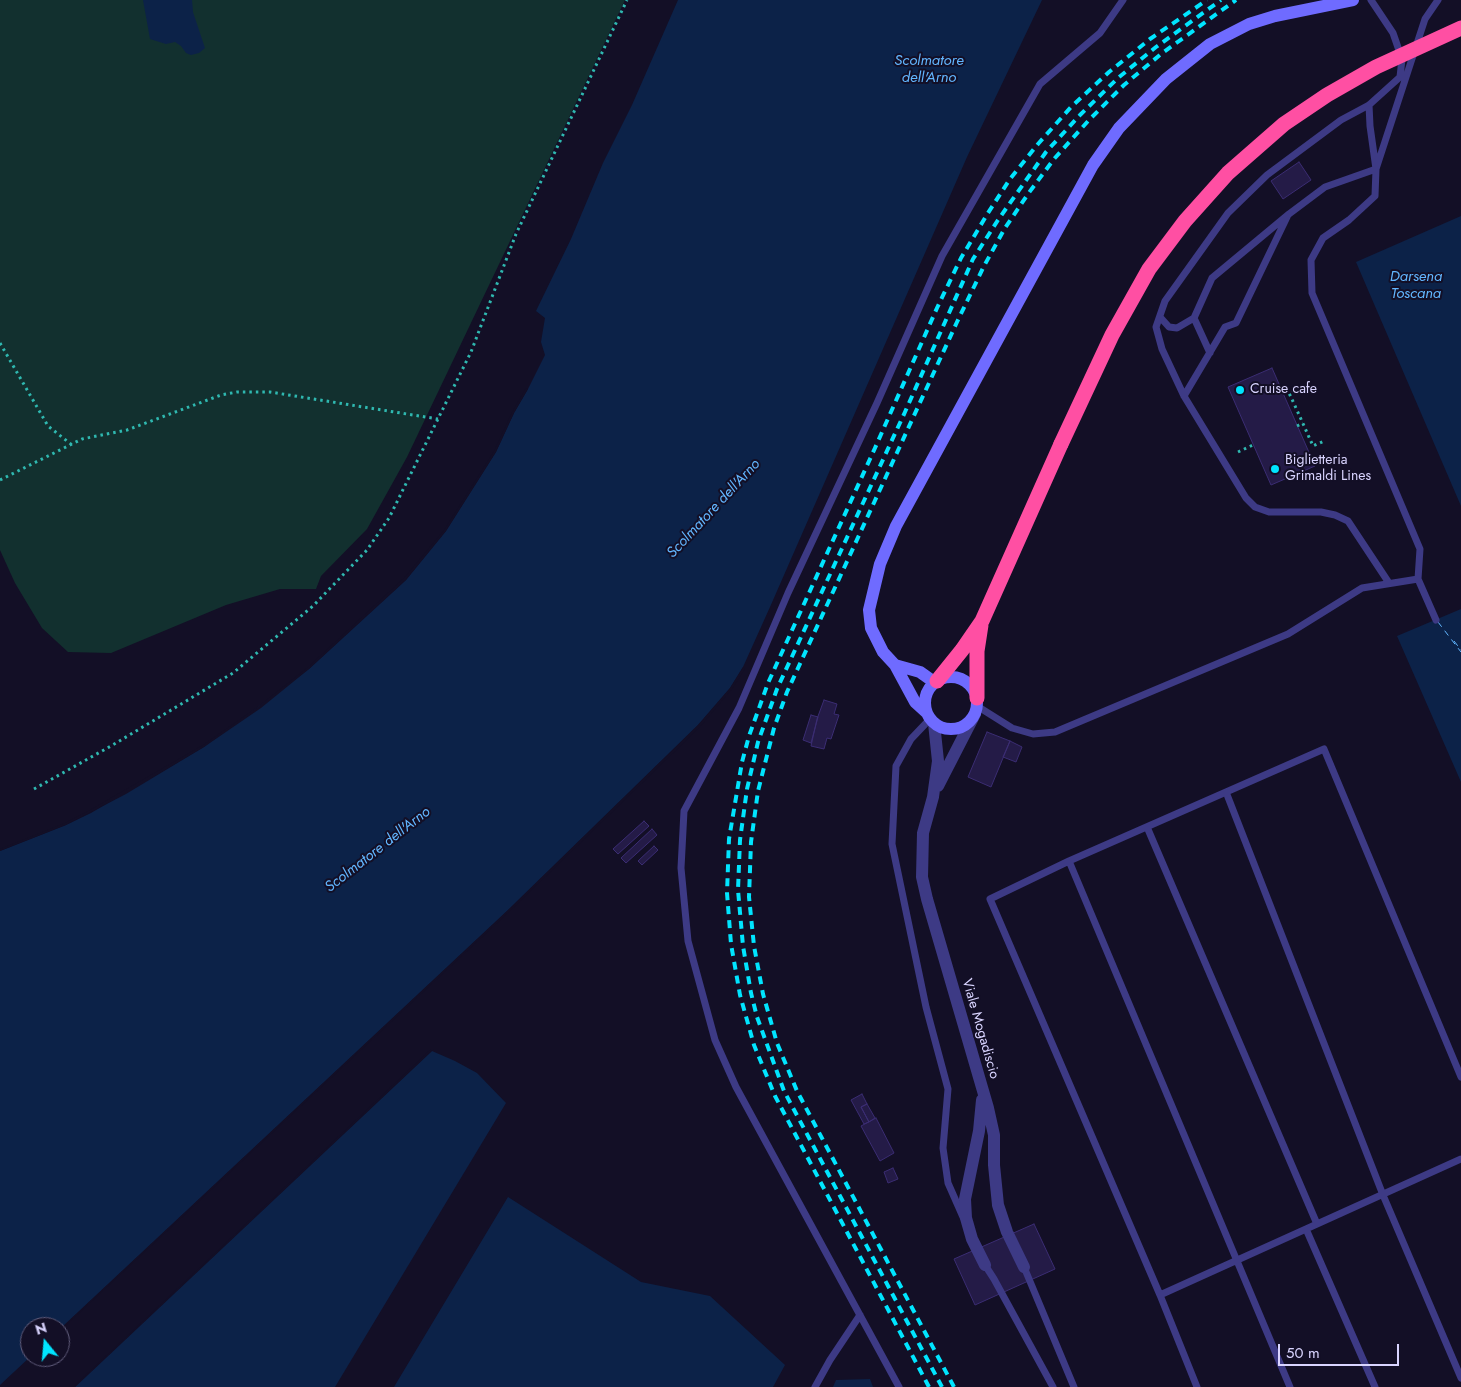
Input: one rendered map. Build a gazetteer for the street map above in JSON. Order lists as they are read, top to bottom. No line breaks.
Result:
{"streets":{"street":["Viale Mogadiscio"]},"water":["Scolmatore dell'Arno","Darsena Toscana"],"places":["Cruise cafe","Biglietteria Grimaldi Lines"],"scale_bar":"50 m","north":"top"}
